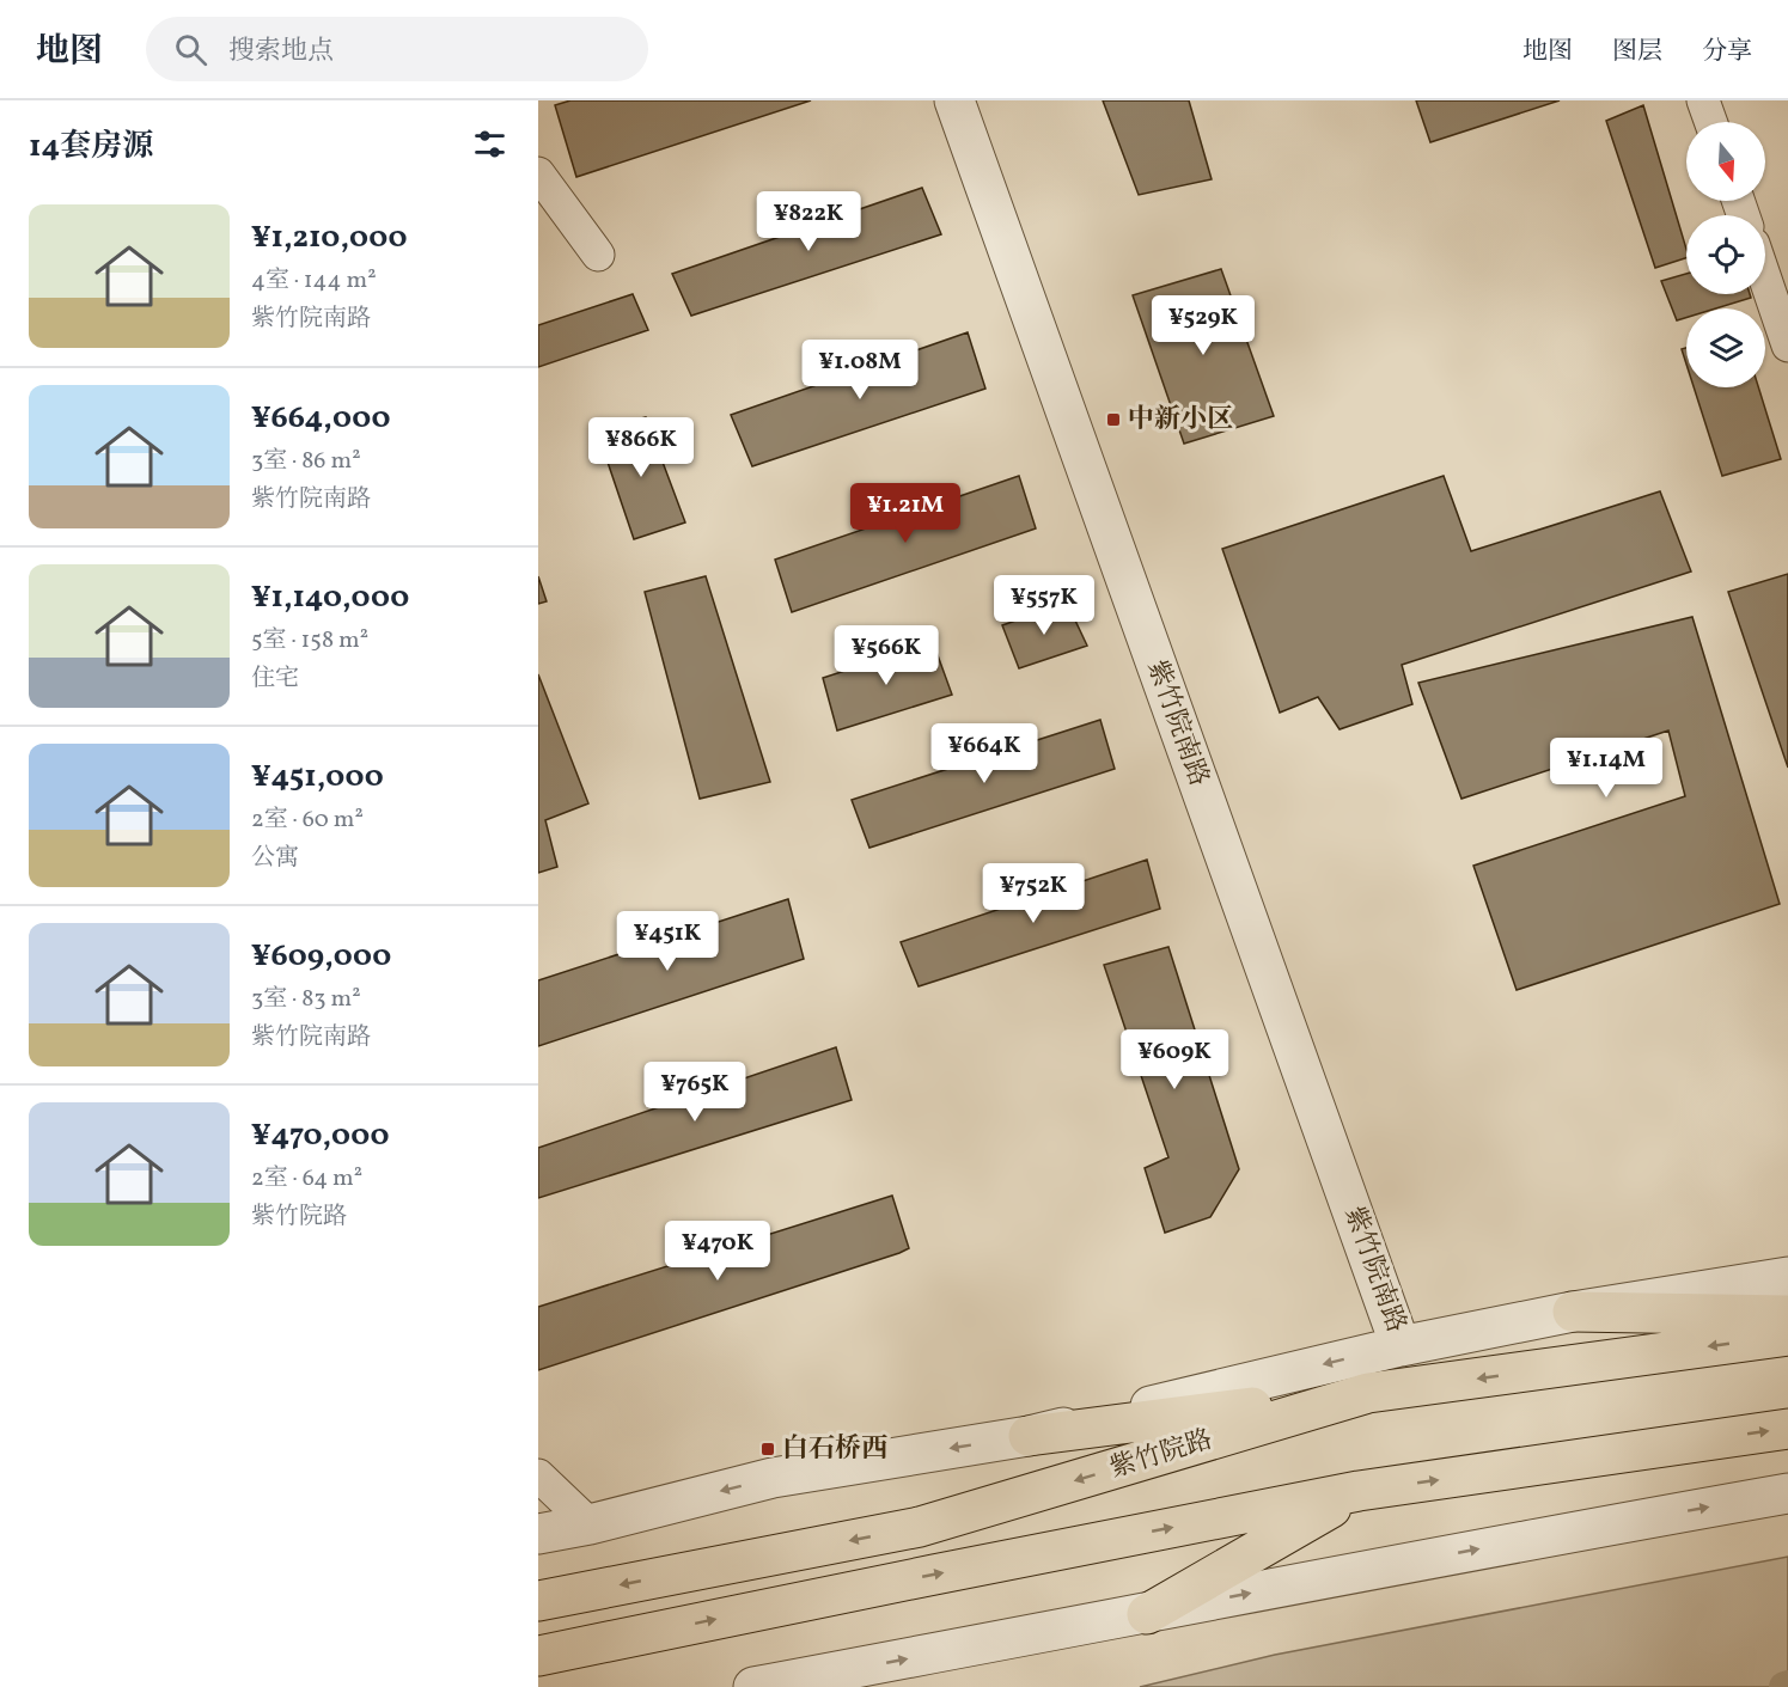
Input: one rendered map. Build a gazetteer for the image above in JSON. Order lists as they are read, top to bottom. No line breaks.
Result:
{"streets":{"highway":["紫竹院路"],"street":["紫竹院南路"]},"crossings":[["紫竹院南路","紫竹院路"]],"places":{"transit":["中新小区","白石桥西"]},"north":"bottom","page":{"header":"地图","search":"搜索地点","nav":["地图","图层","分享"],"heading":"14套房源","list":[{"name":"¥1,210,000","note":"4室 · 144 m² · 紫竹院南路"},{"name":"¥664,000","note":"3室 · 86 m² · 紫竹院南路"},{"name":"¥1,140,000","note":"5室 · 158 m² · 住宅"},{"name":"¥451,000","note":"2室 · 60 m² · 公寓"},{"name":"¥609,000","note":"3室 · 83 m² · 紫竹院南路"},{"name":"¥470,000","note":"2室 · 64 m² · 紫竹院路"}],"price":["¥822K","¥529K","¥1.08M","¥866K","¥1.21M","¥557K","¥566K","¥664K","¥1.14M","¥752K","¥451K","¥609K","¥765K","¥470K"]}}
